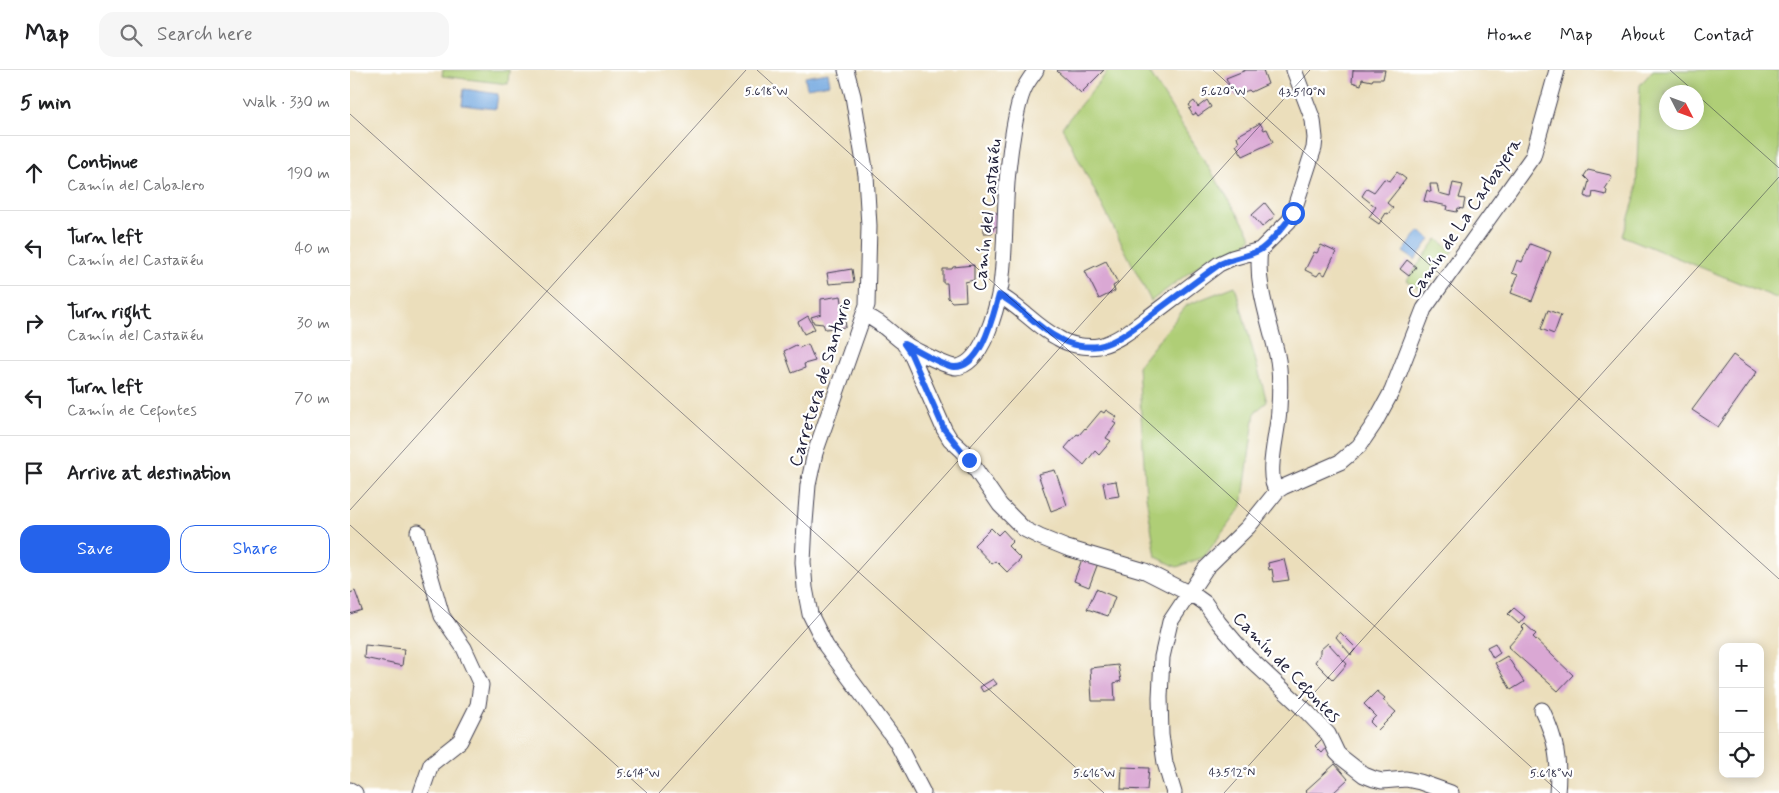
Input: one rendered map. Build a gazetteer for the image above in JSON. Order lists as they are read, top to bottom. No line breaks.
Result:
{"streets":{"street":["Camín del Castañéu","Camín de La Carbayera","Carretera de Santurio","Camín de Cefontes"]},"crossings":[["Camín del Castañéu","Carretera de Santurio"],["Camín del Castañéu","Camín de Cefontes"],["Camín de La Carbayera","Camín de Cefontes"]],"north":"bottom right","page":{"header":"Map","search":"Search here","nav":["Home","Map","About","Contact"],"heading":["5 min","Walk · 330 m"],"list":[["Continue","Camín del Cabalero","190 m"],["Turn left","Camín del Castañéu","40 m"],["Turn right","Camín del Castañéu","30 m"],["Turn left","Camín de Cefontes","70 m"],"Arrive at destination"],"buttons":["Save","Share"],"map_buttons":["+","−"]},"coordinates":["5.618°W","5.620°W","43.510°N","43.512°N","5.614°W","5.616°W"]}
